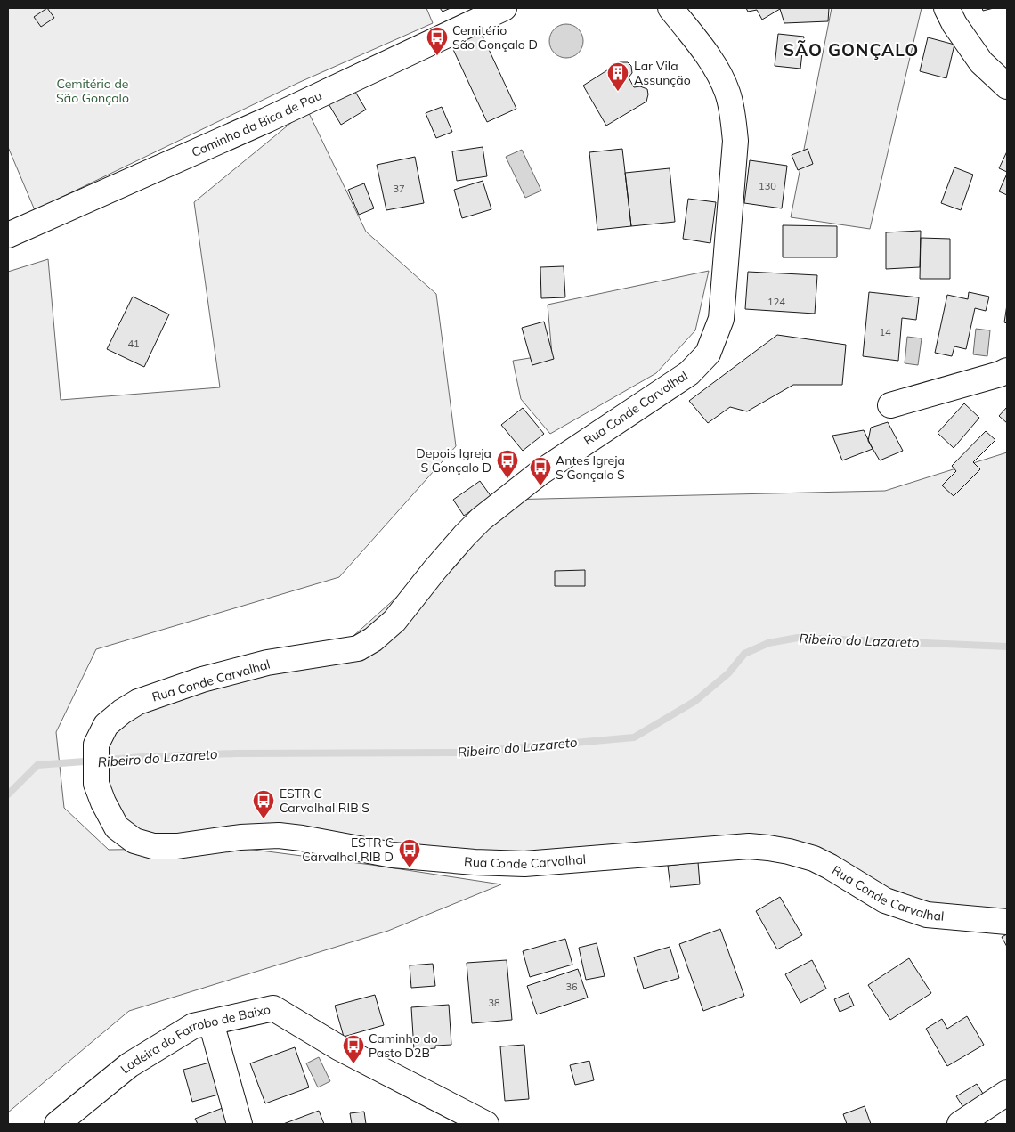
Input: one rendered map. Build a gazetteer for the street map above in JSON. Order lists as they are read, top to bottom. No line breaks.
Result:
{"streets":{"main road":["Caminho da Bica de Pau","Rua Conde Carvalhal","Ladeira do Farrobo de Baixo"]},"districts":["SÃO GONÇALO"],"water":["Ribeiro do Lazareto"],"parks":["Cemitério de São Gonçalo"],"places":{"bus stop":["Cemitério São Gonçalo D","Depois Igreja S Gonçalo D","Antes Igreja S Gonçalo S","ESTR C Carvalhal RIB S","ESTR C Carvalhal RIB D","Caminho do Pasto D2B"],"building":["Lar Vila Assunção"]},"house_numbers":["130","37","124","14","41","36","38"]}
